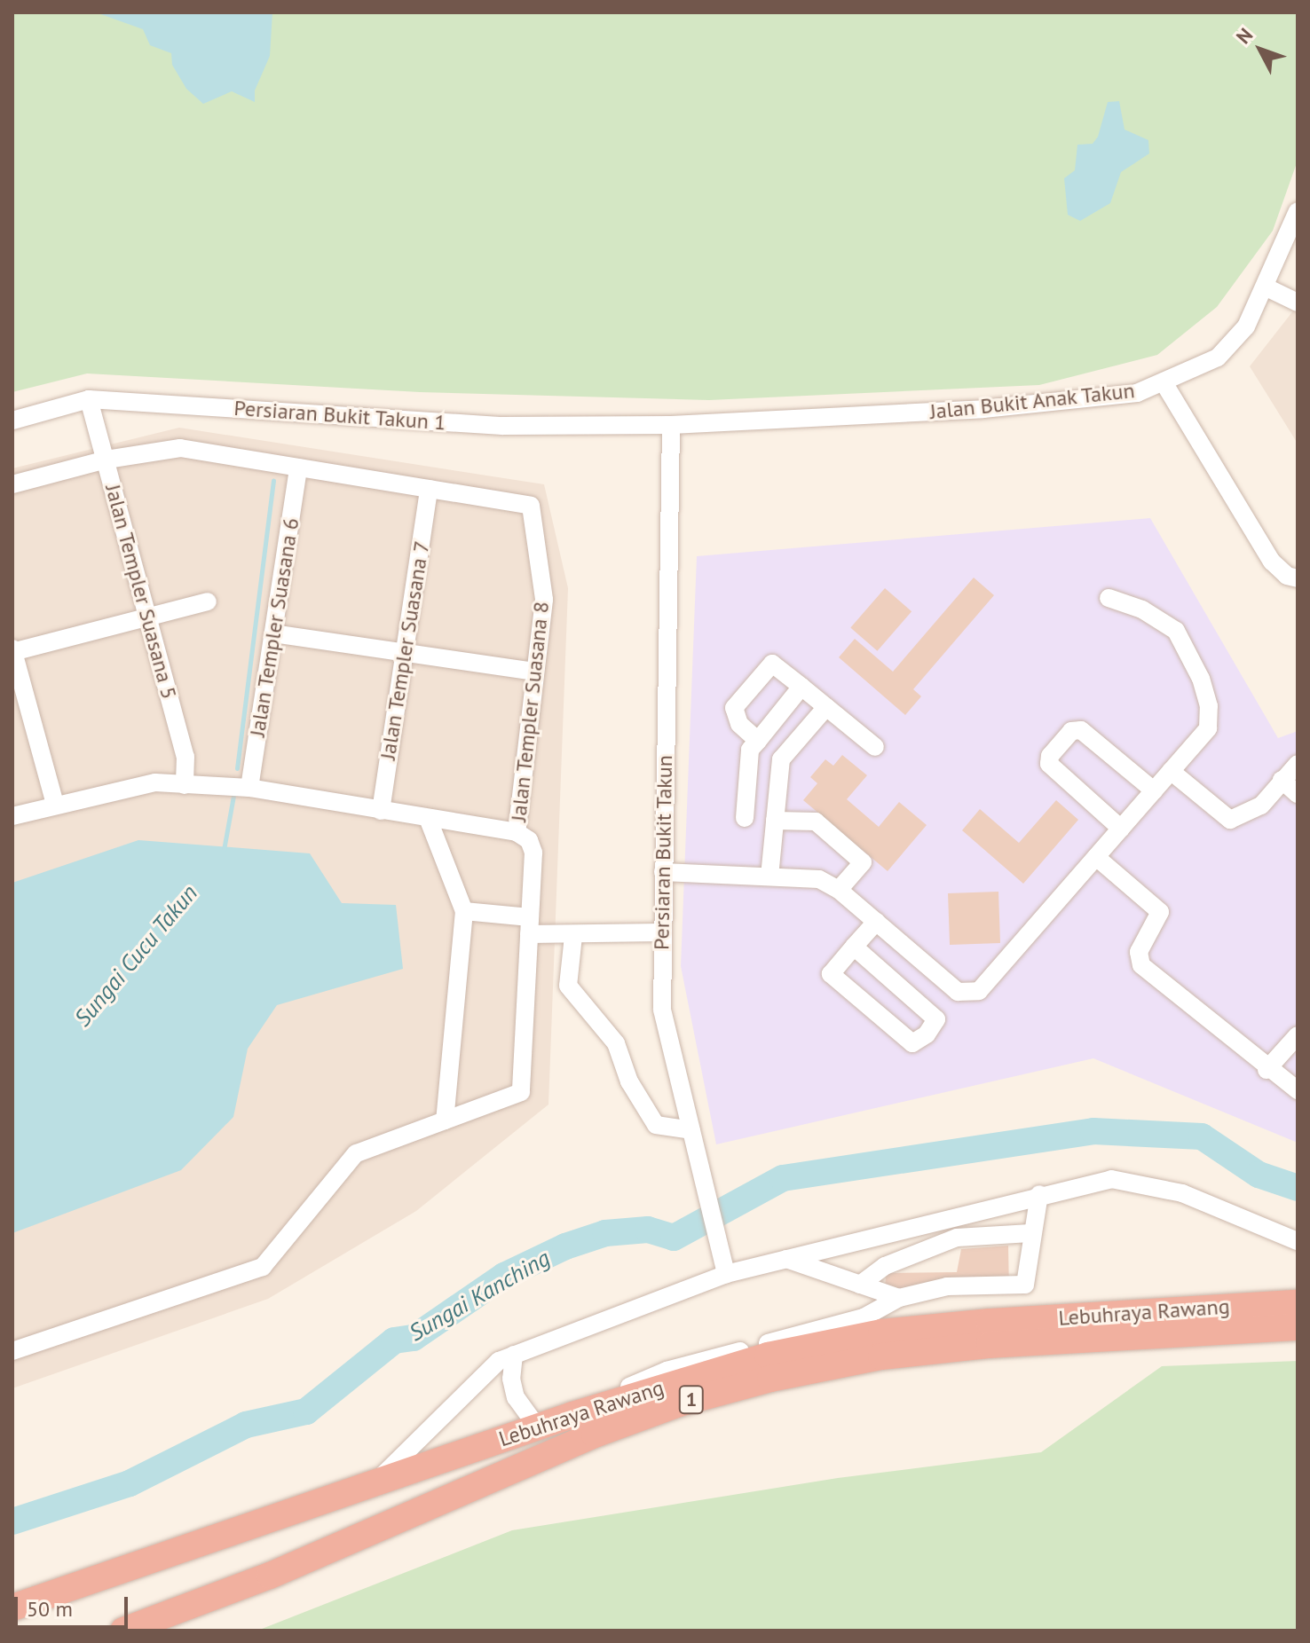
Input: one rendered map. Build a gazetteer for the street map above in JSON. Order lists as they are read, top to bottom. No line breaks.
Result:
{"streets":{"highway":["Lebuhraya Rawang","1"],"street":["Jalan Bukit Anak Takun","Persiaran Bukit Takun 1","Jalan Templer Suasana 5","Jalan Templer Suasana 6","Jalan Templer Suasana 7","Jalan Templer Suasana 8","Persiaran Bukit Takun"]},"crossings":[["Jalan Bukit Anak Takun","Persiaran Bukit Takun 1"],["Jalan Bukit Anak Takun","Persiaran Bukit Takun"],["Persiaran Bukit Takun 1","Jalan Templer Suasana 5"],["Persiaran Bukit Takun 1","Persiaran Bukit Takun"],["Jalan Templer Suasana 7","Jalan Templer Suasana 8"]],"water":["Sungai Cucu Takun","Sungai Kanching"],"scale_bar":"50 m","north":"top left"}
